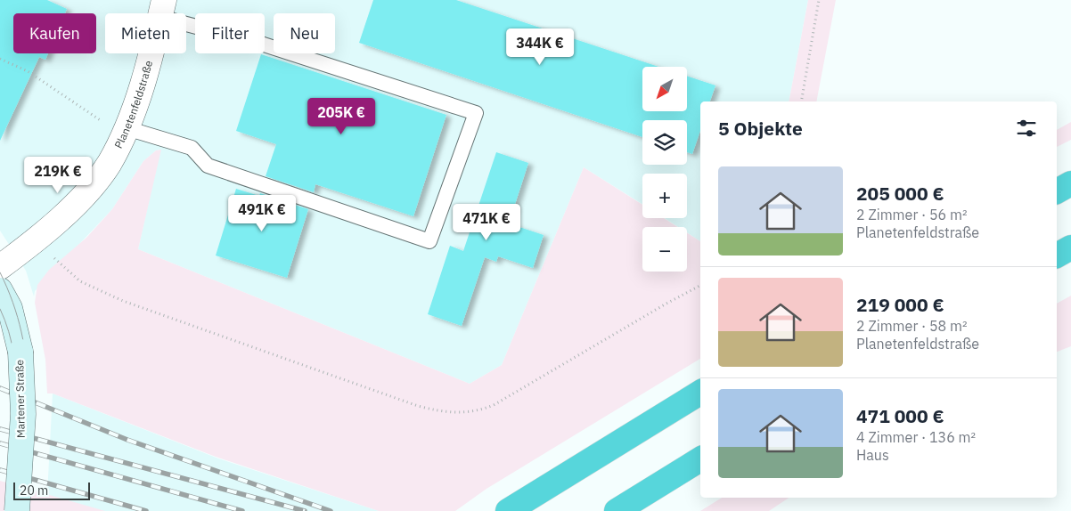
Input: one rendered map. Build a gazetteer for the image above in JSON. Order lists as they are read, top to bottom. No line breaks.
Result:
{"streets":{"main road":["Martener Straße"],"street":["Planetenfeldstraße"]},"scale_bar":"20 m","north":"bottom left","page":{"chip":["Kaufen","Mieten","Filter","Neu"],"price":["344K €","205K €","219K €","491K €","471K €"],"map_buttons":["+","−"],"heading":"5 Objekte","list":[{"name":"205 000 €","note":"2 Zimmer · 56 m² · Planetenfeldstraße"},{"name":"219 000 €","note":"2 Zimmer · 58 m² · Planetenfeldstraße"},{"name":"471 000 €","note":"4 Zimmer · 136 m² · Haus"}],"scale":"20 m"}}
